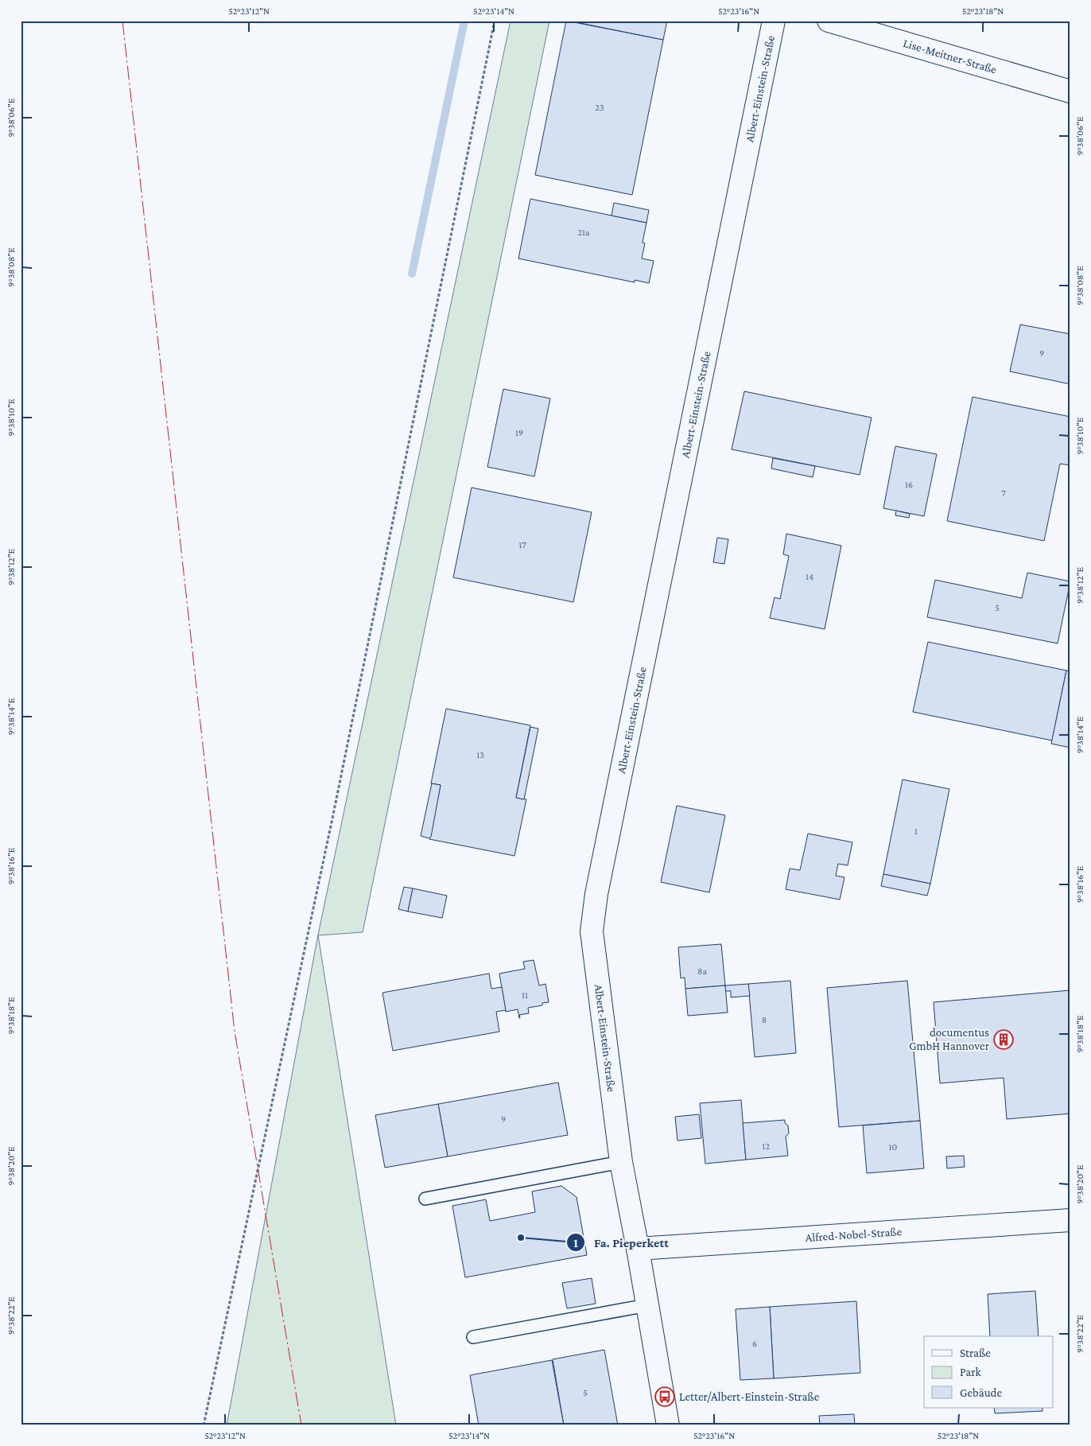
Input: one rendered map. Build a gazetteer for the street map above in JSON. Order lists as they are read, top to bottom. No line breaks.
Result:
{"streets":{"street":["Lise-Meitner-Straße","Albert-Einstein-Straße","Alfred-Nobel-Straße"]},"crossings":[["Albert-Einstein-Straße","Alfred-Nobel-Straße"]],"places":{"building":["documentus GmbH Hannover"],"other":["Fa. Pieperkett"],"bus stop":["Letter/Albert-Einstein-Straße"]},"house_numbers":["23","21a","9","19","16","7","17","14","5","13","1","8a","11","8","9","12","10","6","5"],"legend":["Straße","Park","Gebäude"],"coordinates":["52°23'12\"N","52°23'14\"N","52°23'16\"N","52°23'18\"N","9°38'06\"E","9°38'08\"E","9°38'10\"E","9°38'12\"E","9°38'14\"E","9°38'16\"E","9°38'18\"E","9°38'20\"E","9°38'22\"E"]}
